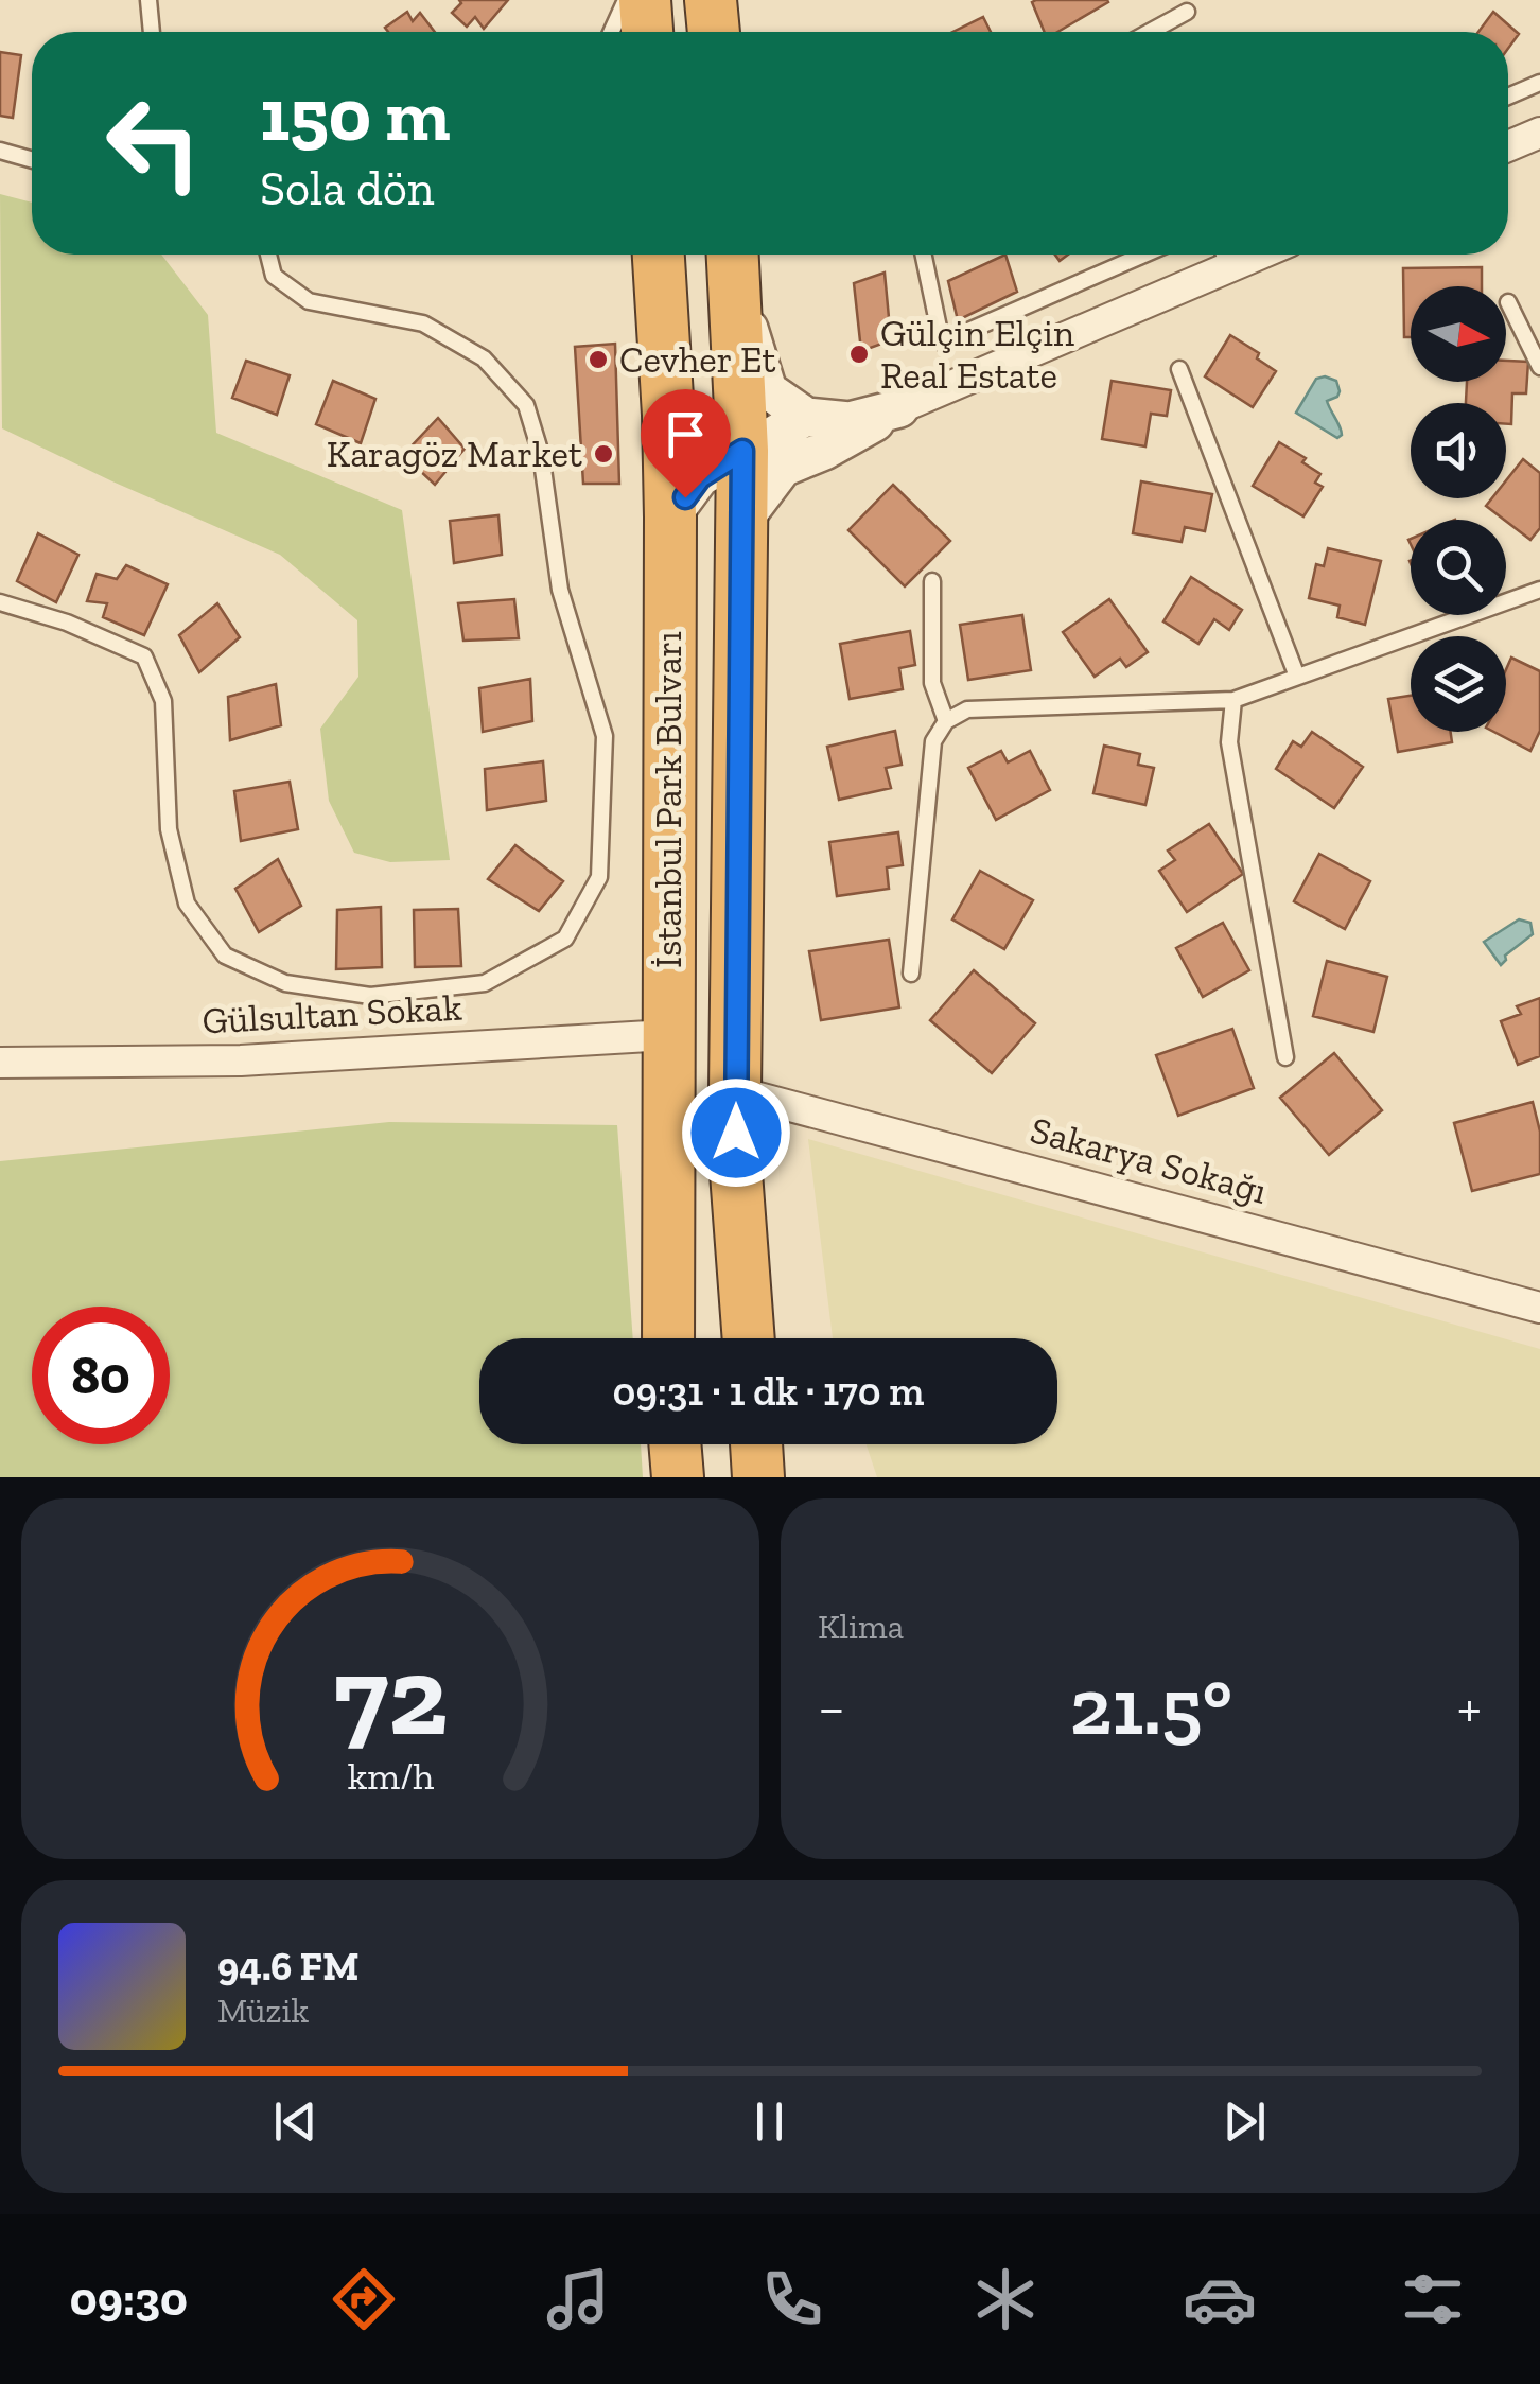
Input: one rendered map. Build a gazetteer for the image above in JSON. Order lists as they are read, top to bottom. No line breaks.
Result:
{"streets":{"highway":["İstanbul Park Bulvarı"],"street":["Gülsultan Sokak","Sakarya Sokağı"]},"crossings":[["İstanbul Park Bulvarı","Gülsultan Sokak"],["İstanbul Park Bulvarı","Sakarya Sokağı"]],"places":["Gülçin Elçin Real Estate","Cevher Et","Karagöz Market"],"north":"right","page":{"turn":["150 m","Sola dön"],"limit":"80","trip":"09:31 · 1 dk · 170 m","tile":"Klima","heat":["−","21.5°","+"],"song":["94.6 FM","Müzik"],"tabs":"09:30","gauge":["72","km/h"]}}
